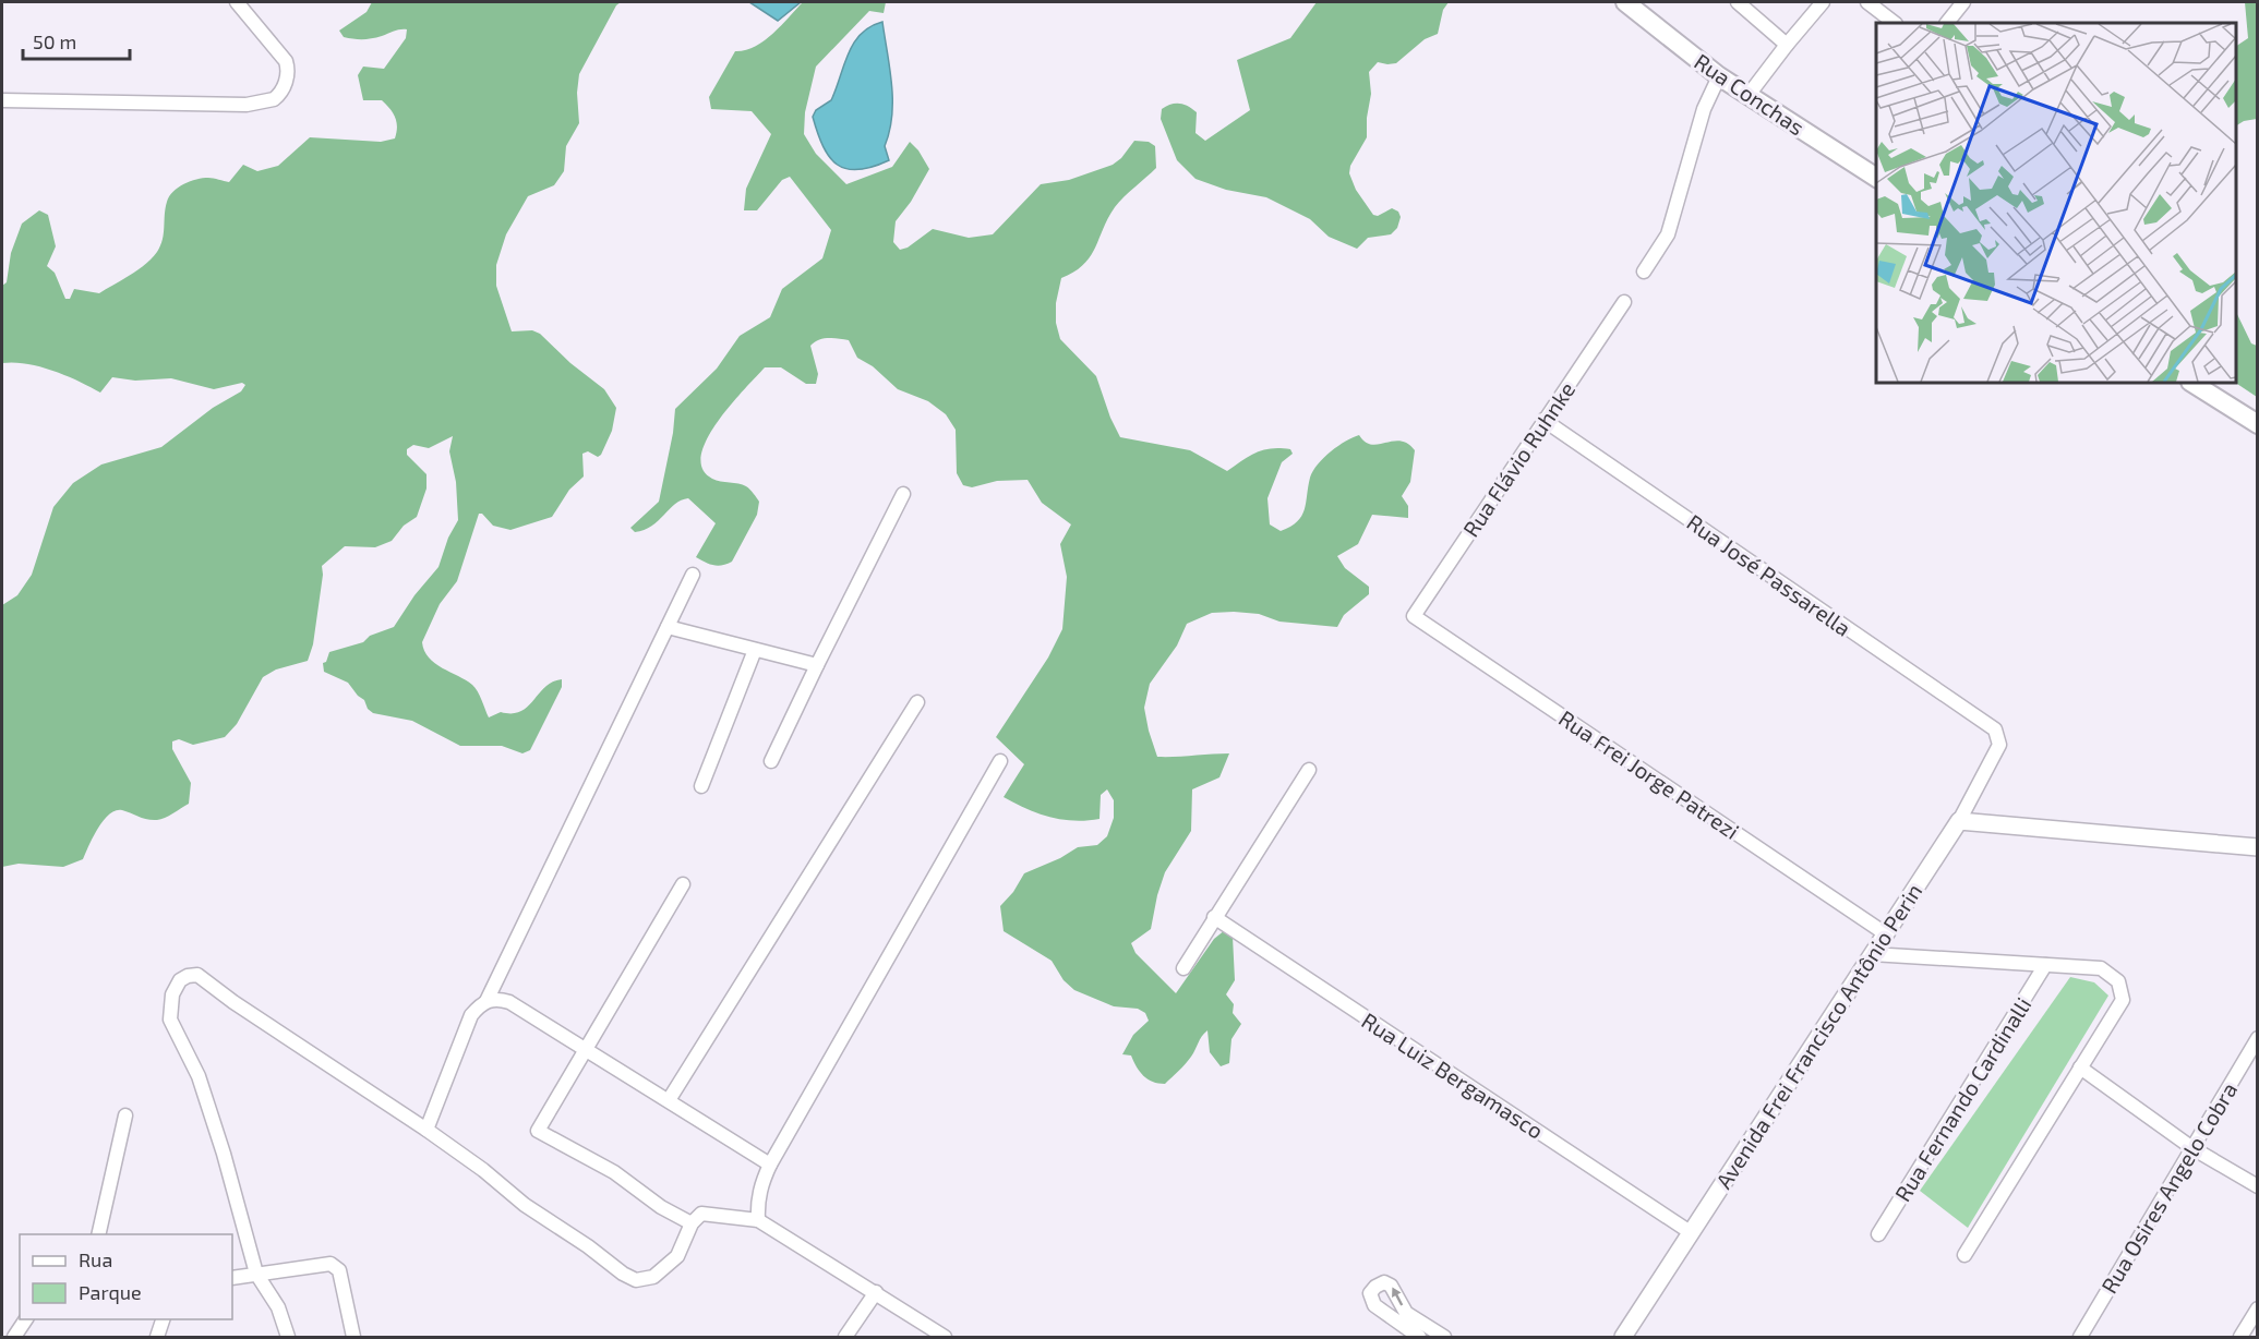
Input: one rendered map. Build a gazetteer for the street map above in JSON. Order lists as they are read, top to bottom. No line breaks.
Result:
{"streets":{"main road":["Rua Conchas"],"street":["Rua Flávio Ruhnke","Rua José Passarella","Rua Frei Jorge Patrezi","Avenida Frei Francisco Antônio Perin","Rua Luiz Bergamasco","Rua Fernando Cardinalli","Rua Osires Angelo Cobra"]},"crossings":[["Rua Flávio Ruhnke","Rua José Passarella"],["Rua Flávio Ruhnke","Rua Frei Jorge Patrezi"],["Rua José Passarella","Avenida Frei Francisco Antônio Perin"],["Rua Frei Jorge Patrezi","Avenida Frei Francisco Antônio Perin"],["Avenida Frei Francisco Antônio Perin","Rua Luiz Bergamasco"]],"legend":["Rua","Parque"],"scale_bar":"50 m"}
